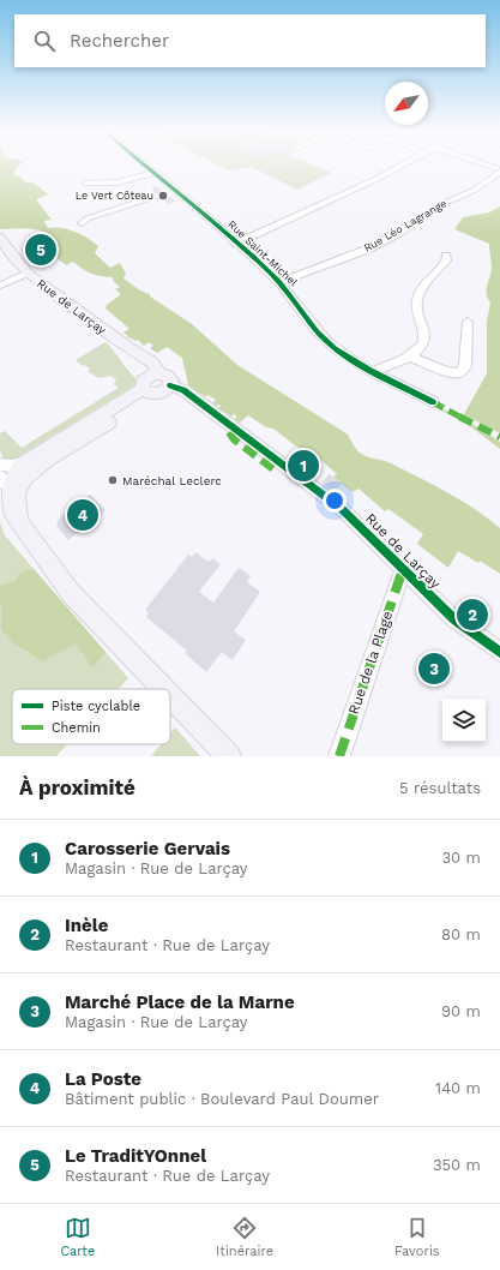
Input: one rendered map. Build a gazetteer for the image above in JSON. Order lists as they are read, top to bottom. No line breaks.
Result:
{"streets":{"main road":["Rue de Larçay"],"street":["Rue Léo Lagrange","Rue Saint-Michel","Rue de la Plage"]},"crossings":[["Rue Léo Lagrange","Rue Saint-Michel"],["Rue de Larçay","Rue de la Plage"]],"places":["Le Vert Côteau","Maréchal Leclerc"],"legend":["Piste cyclable","Chemin"],"north":"bottom left","page":{"search":"Rechercher","pins":["5","1","4","2","3"],"heading":["À proximité","5 résultats"],"list":[{"mark":"1","name":"Carosserie Gervais","note":"Magasin · Rue de Larçay","value":"30 m"},{"mark":"2","name":"Inèle","note":"Restaurant · Rue de Larçay","value":"80 m"},{"mark":"3","name":"Marché Place de la Marne","note":"Magasin · Rue de Larçay","value":"90 m"},{"mark":"4","name":"La Poste","note":"Bâtiment public · Boulevard Paul Doumer","value":"140 m"},{"mark":"5","name":"Le TraditYOnnel","note":"Restaurant · Rue de Larçay","value":"350 m"}],"nav":["Carte","Itinéraire","Favoris"]}}
